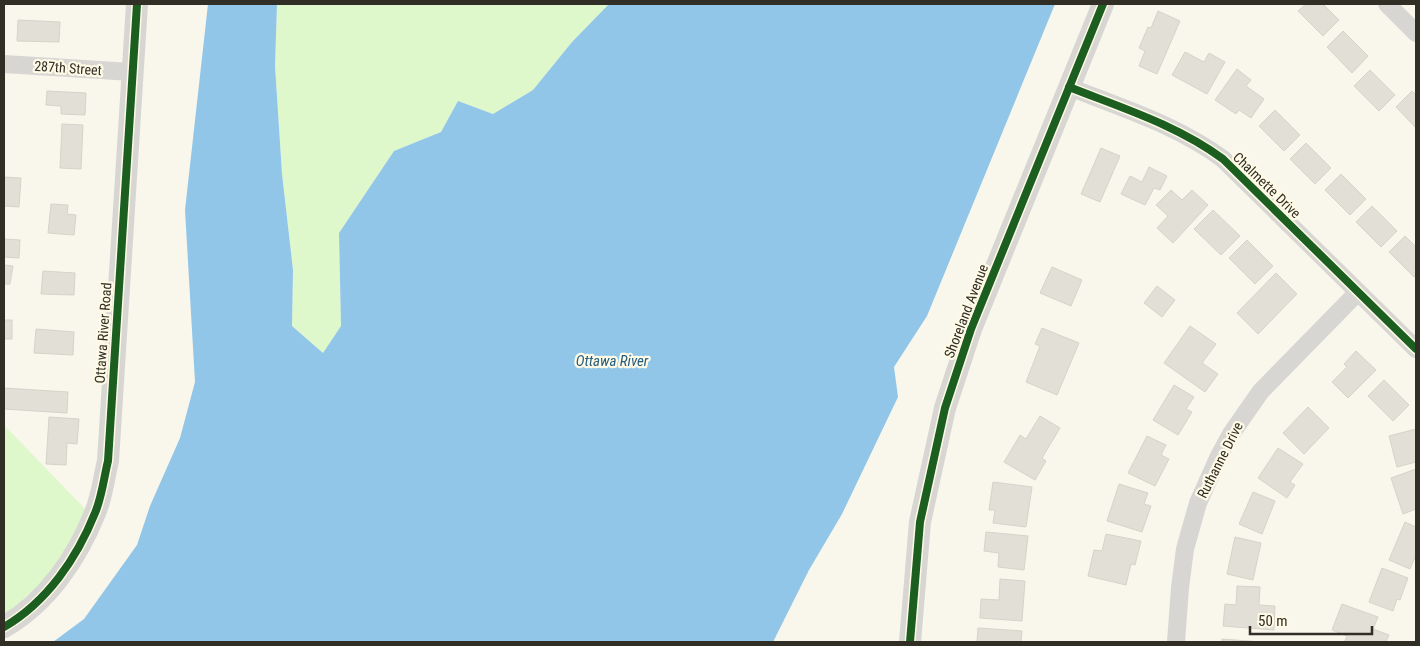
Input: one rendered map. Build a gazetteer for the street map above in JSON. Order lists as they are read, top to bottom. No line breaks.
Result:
{"streets":{"street":["287th Street","Chalmette Drive","Shoreland Avenue","Ottawa River Road","Ruthanne Drive"]},"crossings":[["287th Street","Ottawa River Road"],["Chalmette Drive","Shoreland Avenue"],["Chalmette Drive","Ruthanne Drive"]],"water":["Ottawa River"],"scale_bar":"50 m"}
